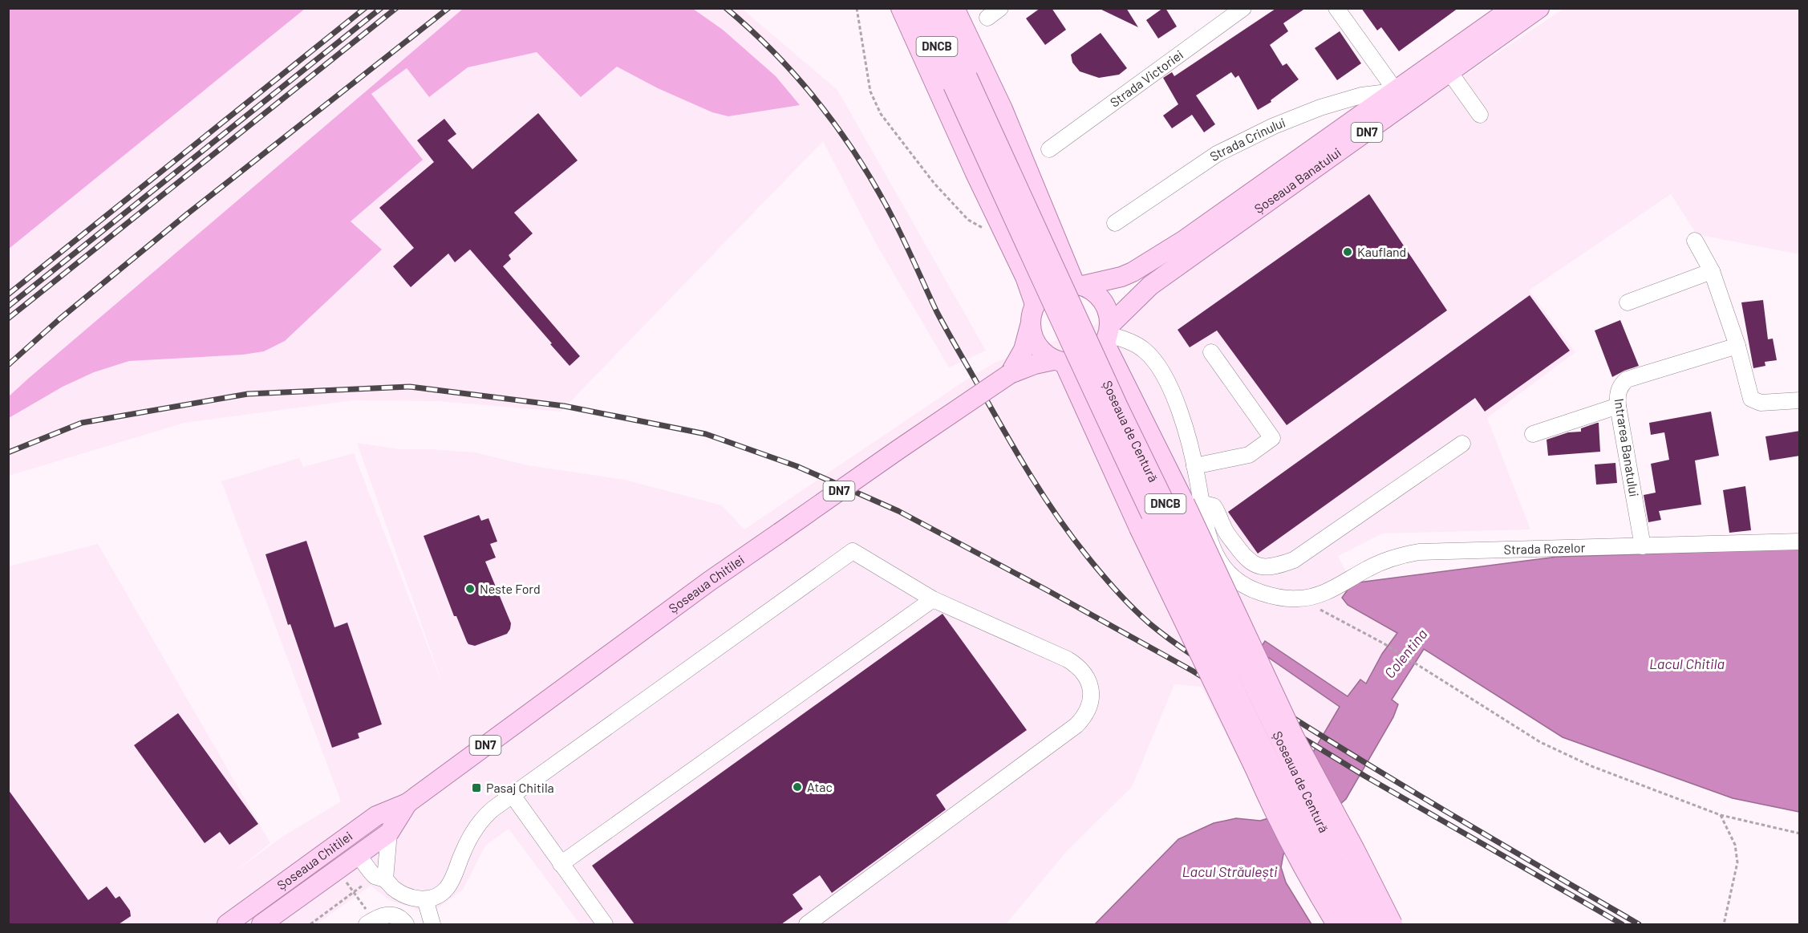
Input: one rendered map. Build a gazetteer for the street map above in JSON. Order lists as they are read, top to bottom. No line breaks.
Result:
{"streets":{"main road":["DNCB","DN7","Șoseaua Banatului","Șoseaua de Centură","Șoseaua Chitilei"],"street":["Strada Victoriei","Strada Crinului","Intrarea Banatului","Strada Rozelor"]},"crossings":[["DN7","Șoseaua Banatului"],["DN7","Șoseaua Chitilei"],["Strada Crinului","Șoseaua Banatului"],["Șoseaua Banatului","Șoseaua Chitilei"],["Intrarea Banatului","Strada Rozelor"]],"water":["Colentina","Lacul Chitila","Lacul Străulești"],"places":{"other":["Kaufland","Neste Ford","Atac"],"transit":["Pasaj Chitila"]}}
